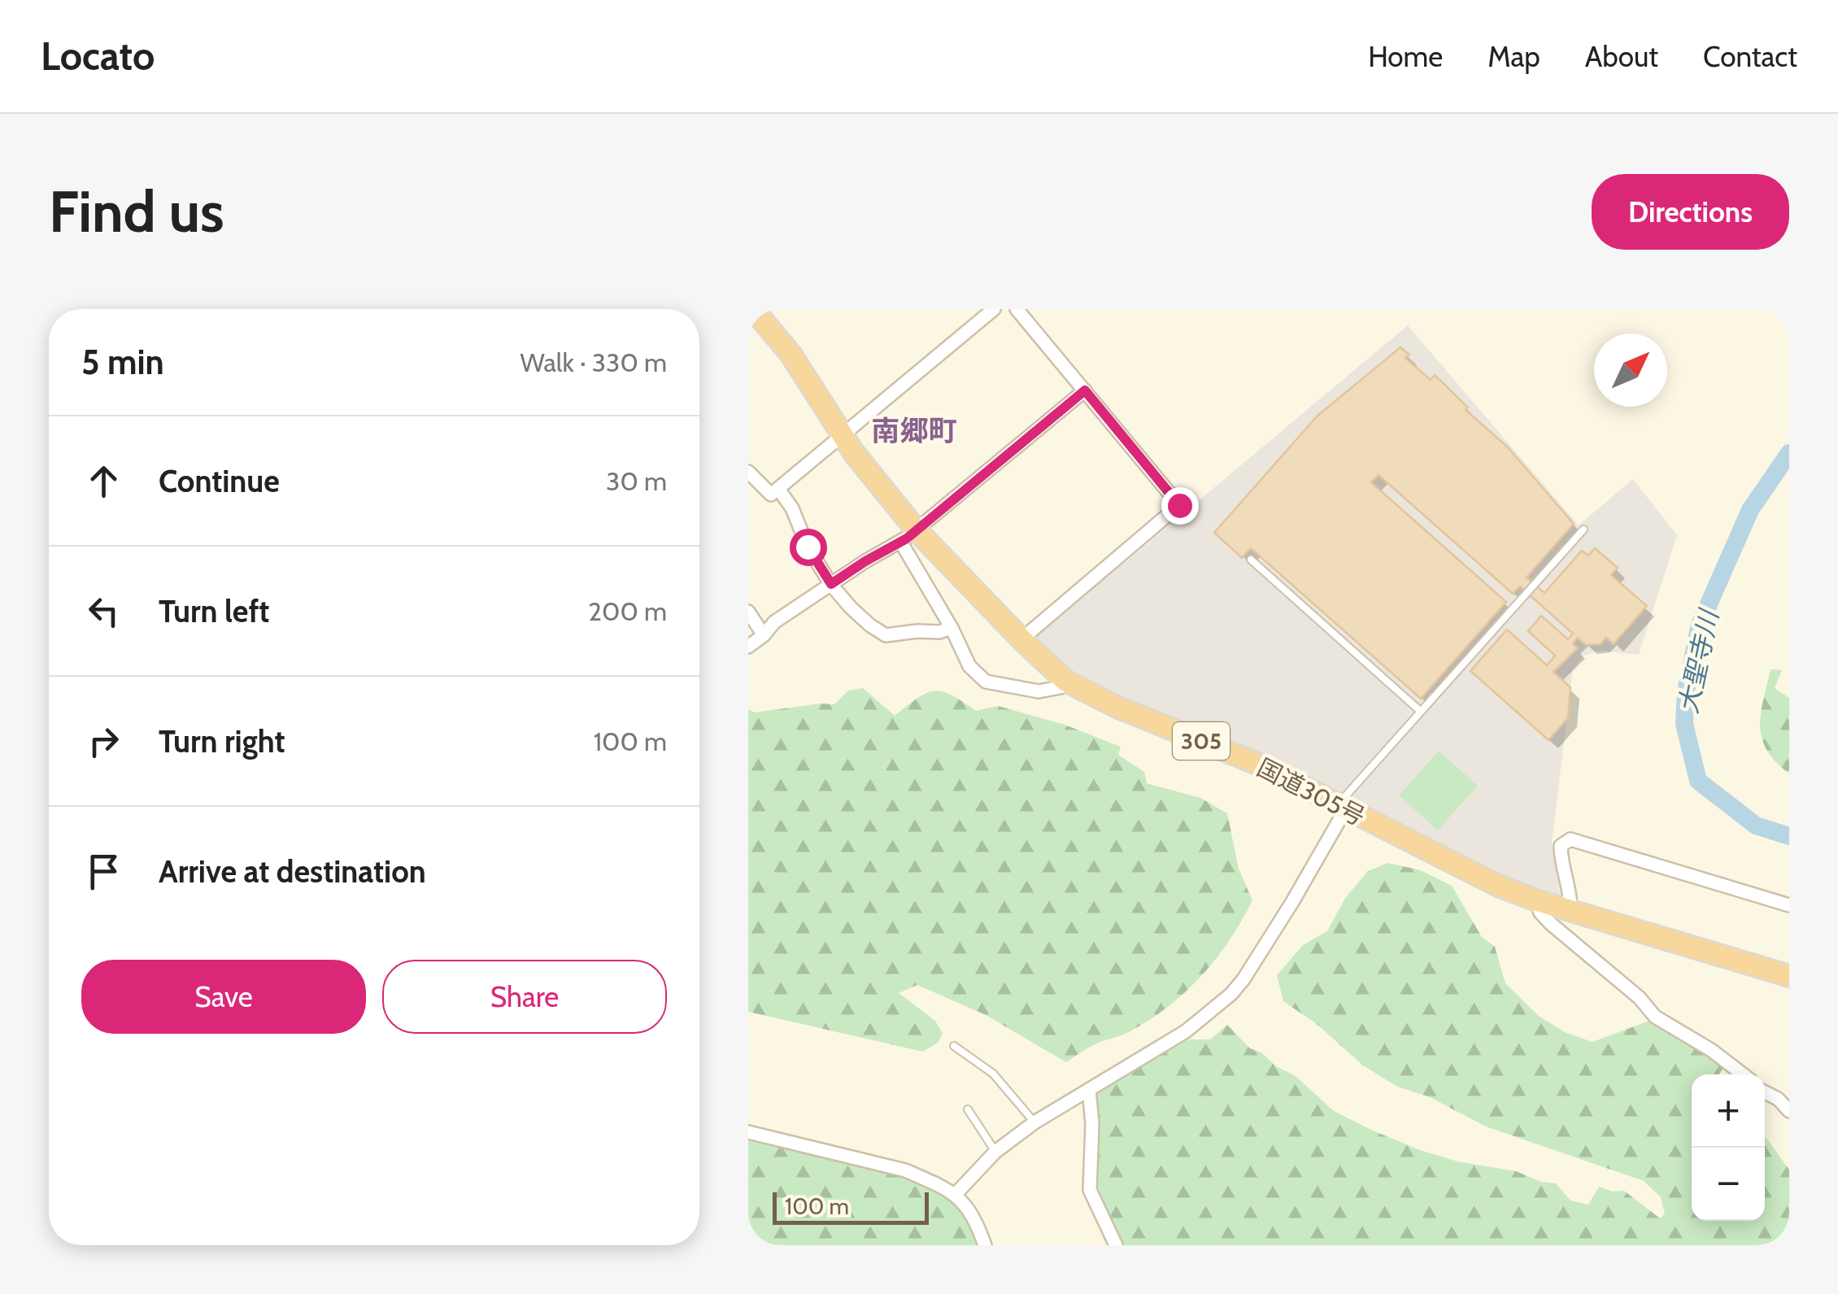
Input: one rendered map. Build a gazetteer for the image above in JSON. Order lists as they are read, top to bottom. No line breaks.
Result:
{"streets":{"highway":["305","国道305号"]},"districts":["南郷町"],"water":["大聖寺川"],"scale_bar":"100 m","north":"top right","page":{"header":"Locato","nav":["Home","Map","About","Contact"],"buttons":["Directions",["Save","Share"]],"title":"Find us","heading":["5 min","Walk · 330 m"],"list":[["Continue","30 m"],["Turn left","200 m"],["Turn right","100 m"],"Arrive at destination"],"map_buttons":["+","−"],"scale":"100 m"}}
